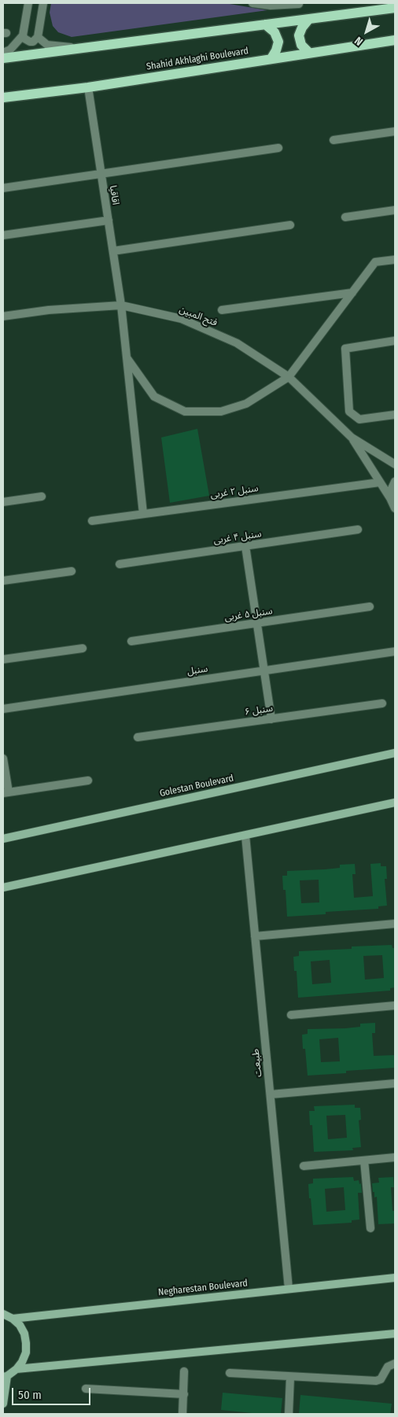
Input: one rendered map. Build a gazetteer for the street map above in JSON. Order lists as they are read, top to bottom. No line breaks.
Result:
{"streets":{"main road":["Shahid Akhlaghi Boulevard","Golestan Boulevard","Negharestan Boulevard"],"street":["اقاقیا","فتح المبین","سنبل ۲ غربی","سنبل ۴ غربی","سنبل ۵ غربی","سنبل","سنبل ۶","طبیعت"]},"crossings":[["Shahid Akhlaghi Boulevard","اقاقیا"],["اقاقیا","فتح المبین"],["اقاقیا","سنبل ۲ غربی"],["طبیعت","Negharestan Boulevard"]],"scale_bar":"50 m","north":"bottom left"}
